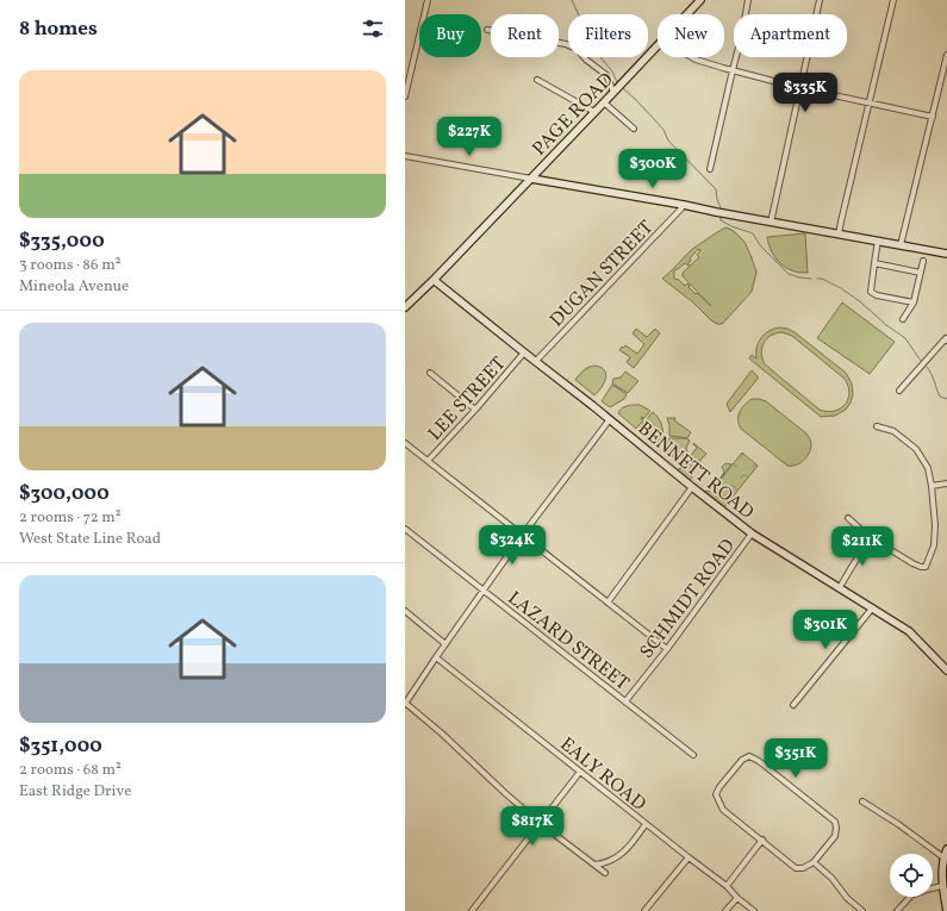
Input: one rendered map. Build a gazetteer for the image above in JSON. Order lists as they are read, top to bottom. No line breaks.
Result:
{"streets":{"street":["PAGE ROAD","DUGAN STREET","LEE STREET","BENNETT ROAD","SCHMIDT ROAD","LAZARD STREET","EALY ROAD"]},"crossings":[["PAGE ROAD","BENNETT ROAD"],["DUGAN STREET","BENNETT ROAD"],["LEE STREET","BENNETT ROAD"],["BENNETT ROAD","SCHMIDT ROAD"],["SCHMIDT ROAD","LAZARD STREET"]],"page":{"heading":"8 homes","chip":["Buy","Rent","Filters","New","Apartment"],"list":[{"name":"$335,000","note":"3 rooms · 86 m² · Mineola Avenue"},{"name":"$300,000","note":"2 rooms · 72 m² · West State Line Road"},{"name":"$351,000","note":"2 rooms · 68 m² · East Ridge Drive"}],"price":["$335K","$227K","$300K","$324K","$211K","$301K","$351K","$817K"]}}
